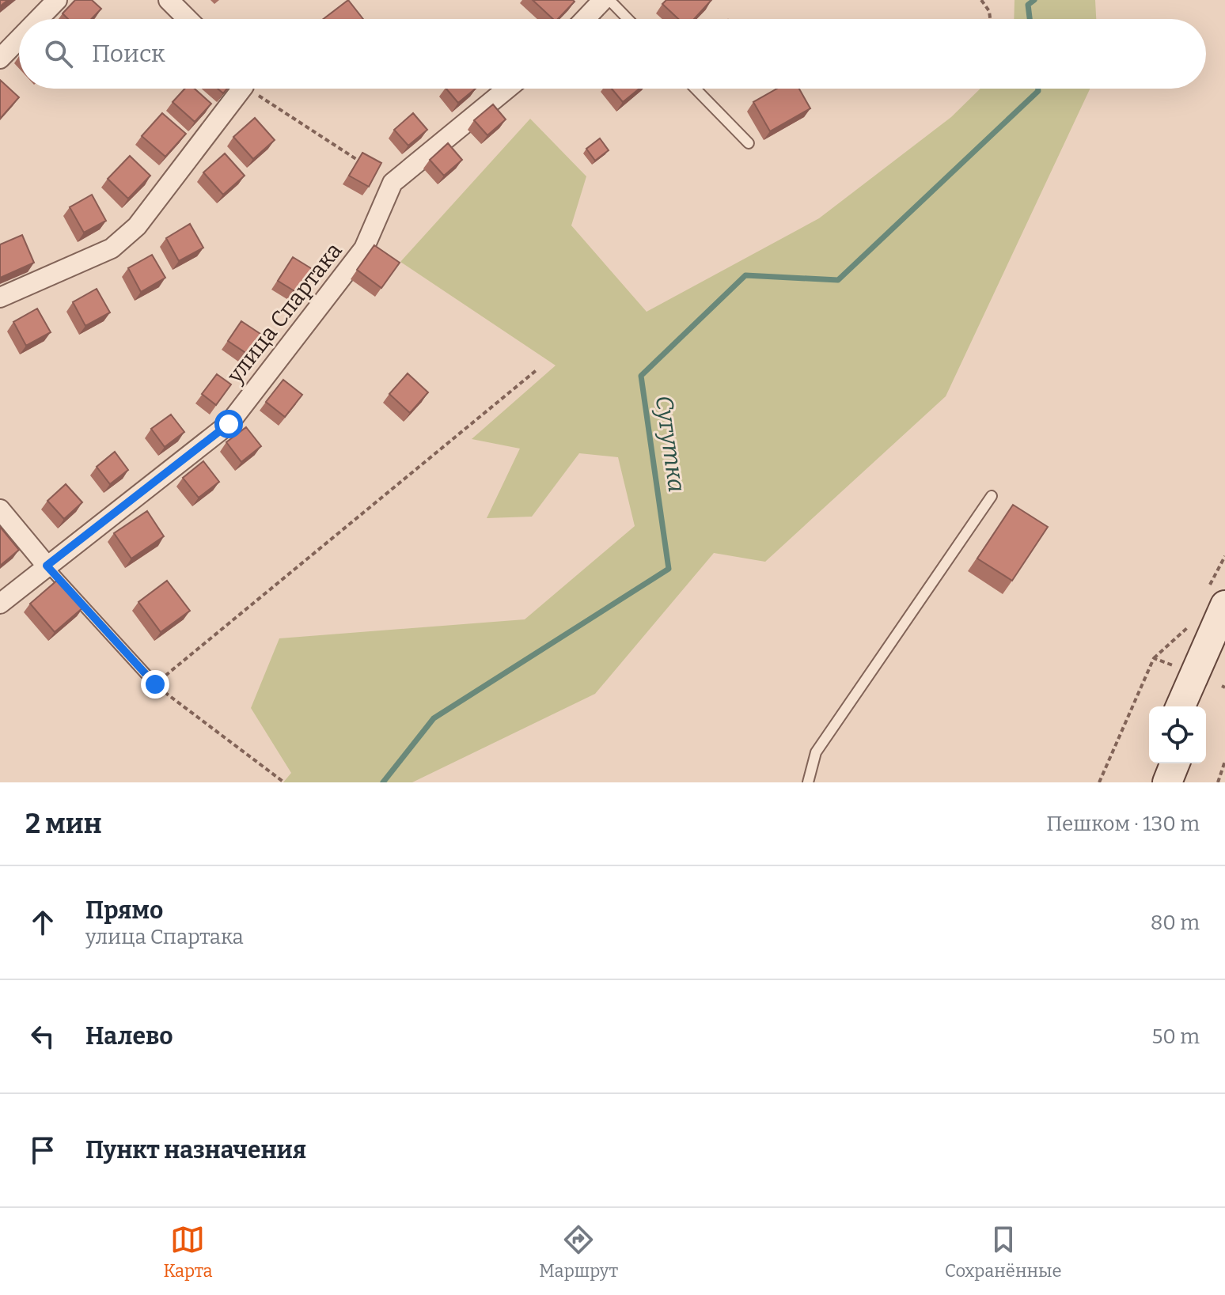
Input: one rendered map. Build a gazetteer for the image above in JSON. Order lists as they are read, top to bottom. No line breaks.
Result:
{"streets":{"street":["улица Спартака"]},"water":["Сугутка"],"page":{"search":"Поиск","heading":["2 мин","Пешком · 130 m"],"list":[["Прямо","улица Спартака","80 m"],["Налево","50 m"],"Пункт назначения"],"nav":["Карта","Маршрут","Сохранённые"]}}
